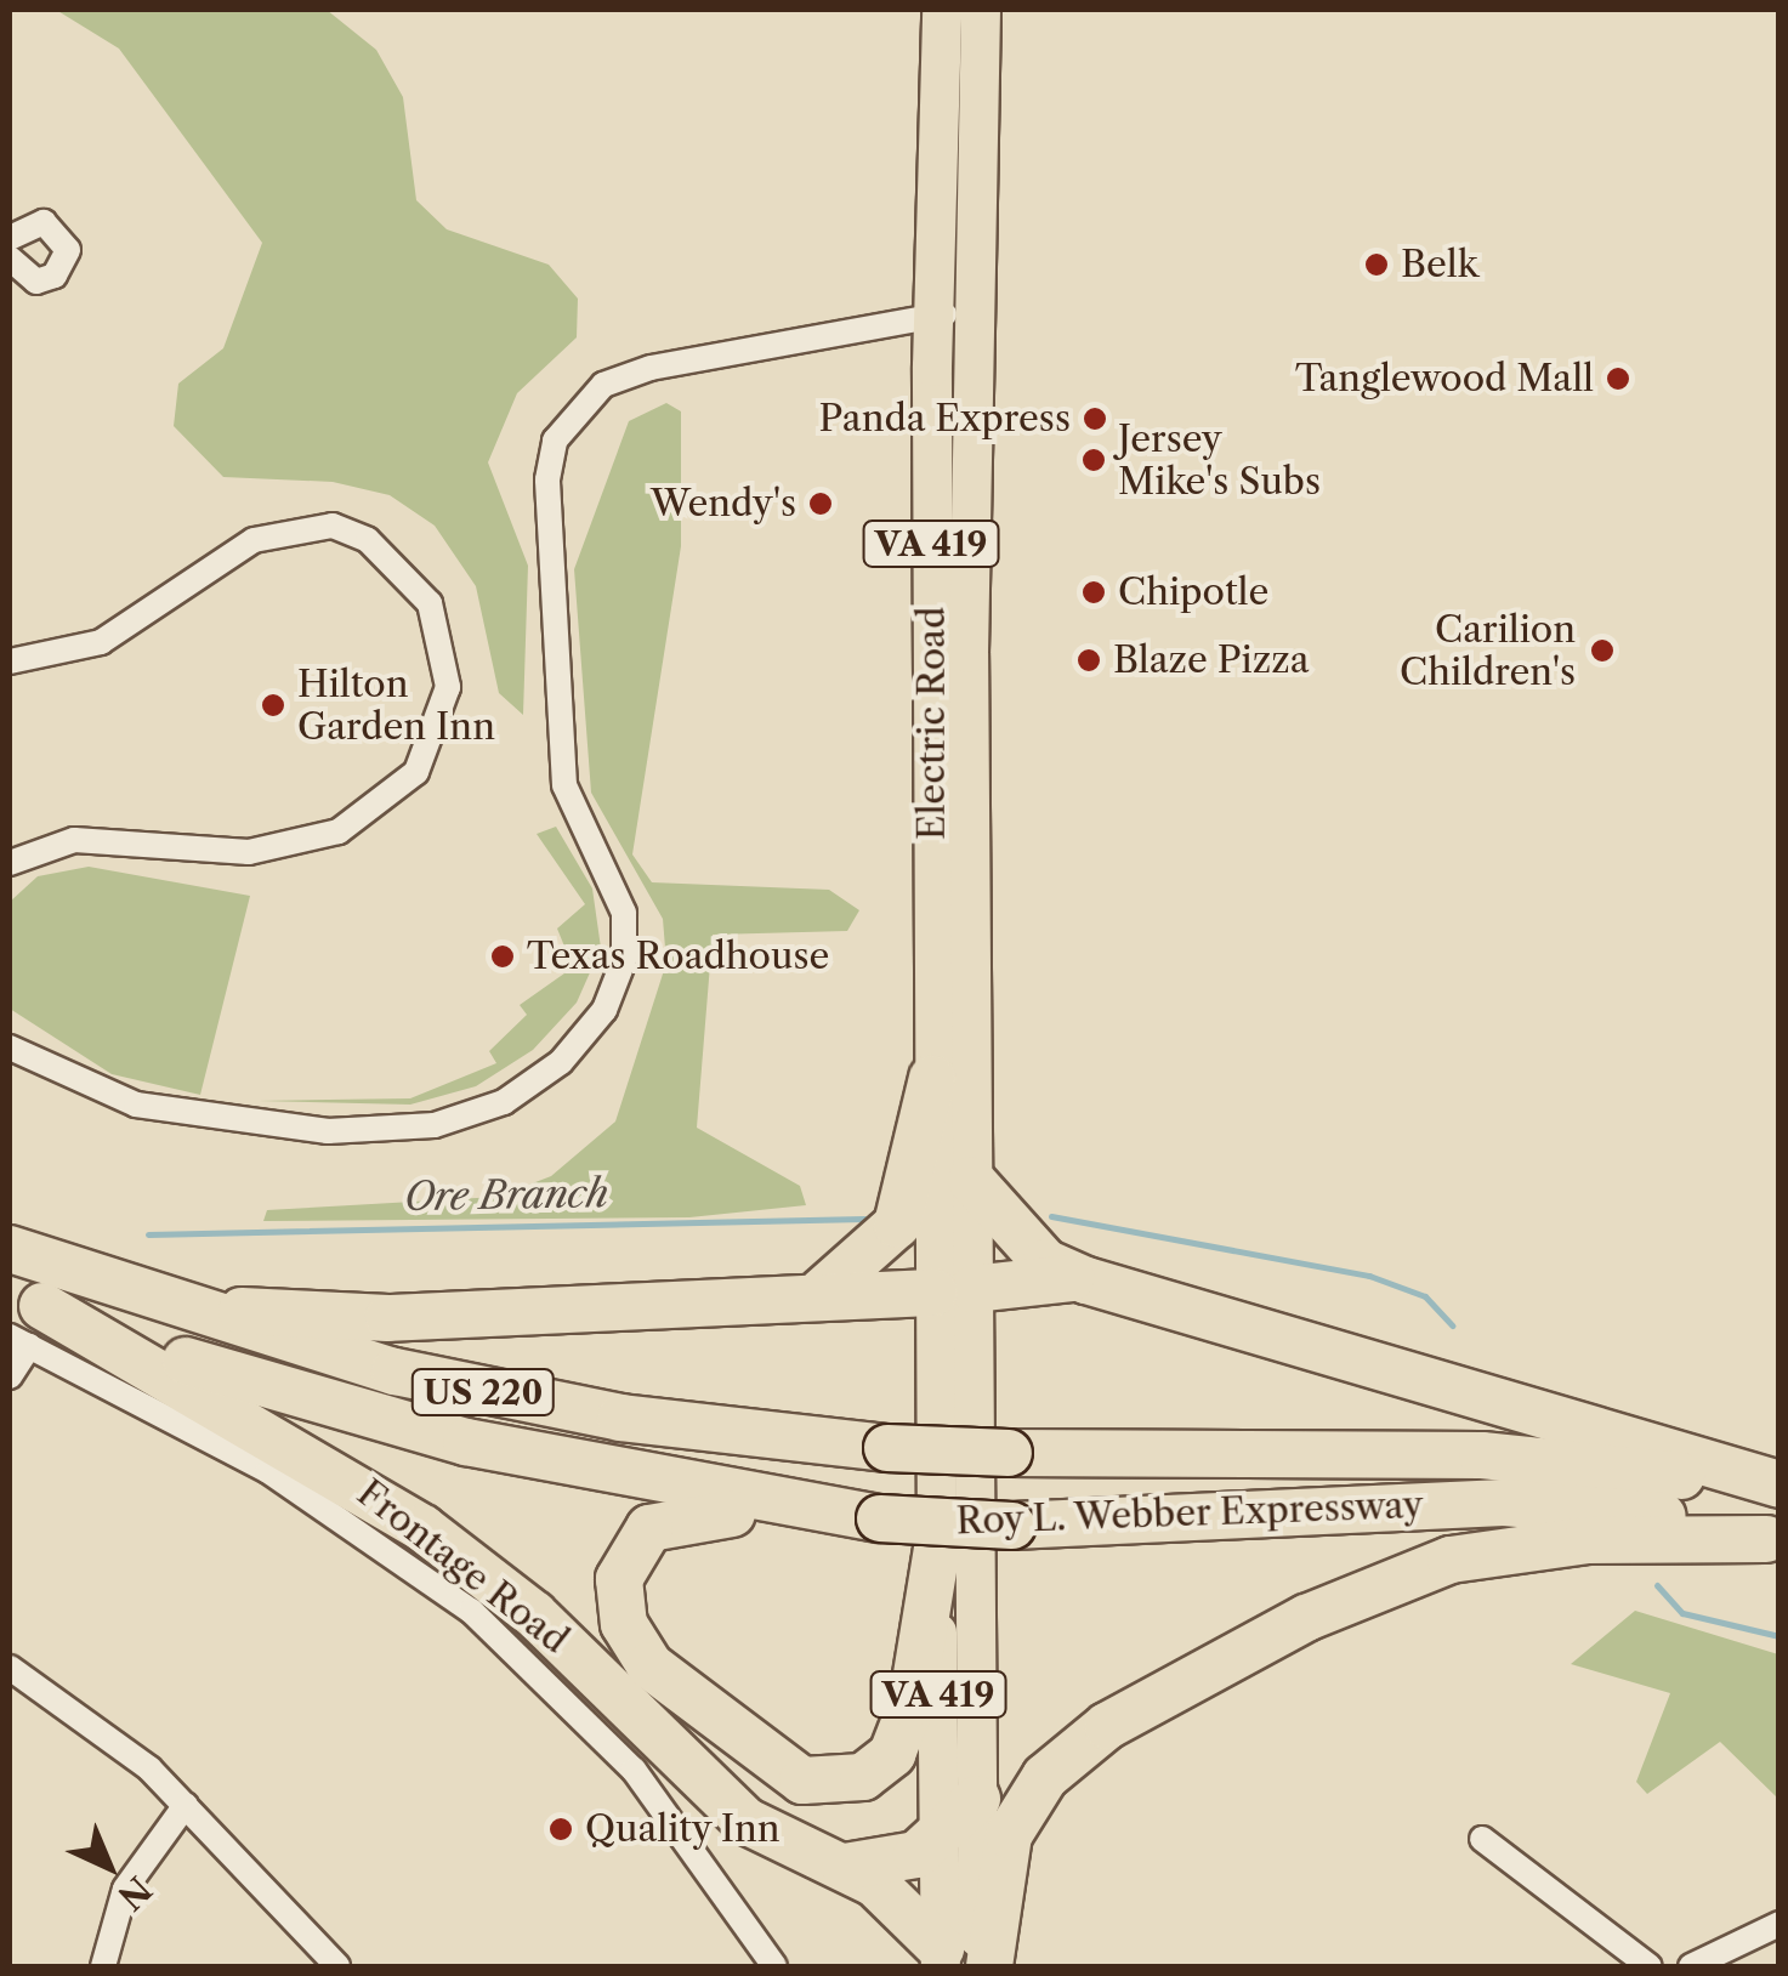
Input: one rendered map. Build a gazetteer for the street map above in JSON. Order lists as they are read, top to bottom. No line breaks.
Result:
{"streets":{"highway":["US 220","Roy L. Webber Expressway"],"main road":["VA 419","Electric Road"],"street":["Frontage Road"]},"crossings":[["VA 419","Electric Road"],["US 220","Roy L. Webber Expressway"],["Roy L. Webber Expressway","Frontage Road"]],"water":["Ore Branch"],"places":["Belk","Tanglewood Mall","Panda Express","Jersey Mike's Subs","Wendy's","Chipotle","Carilion Children's","Blaze Pizza","Hilton Garden Inn","Texas Roadhouse","Quality Inn"],"north":"bottom right"}
